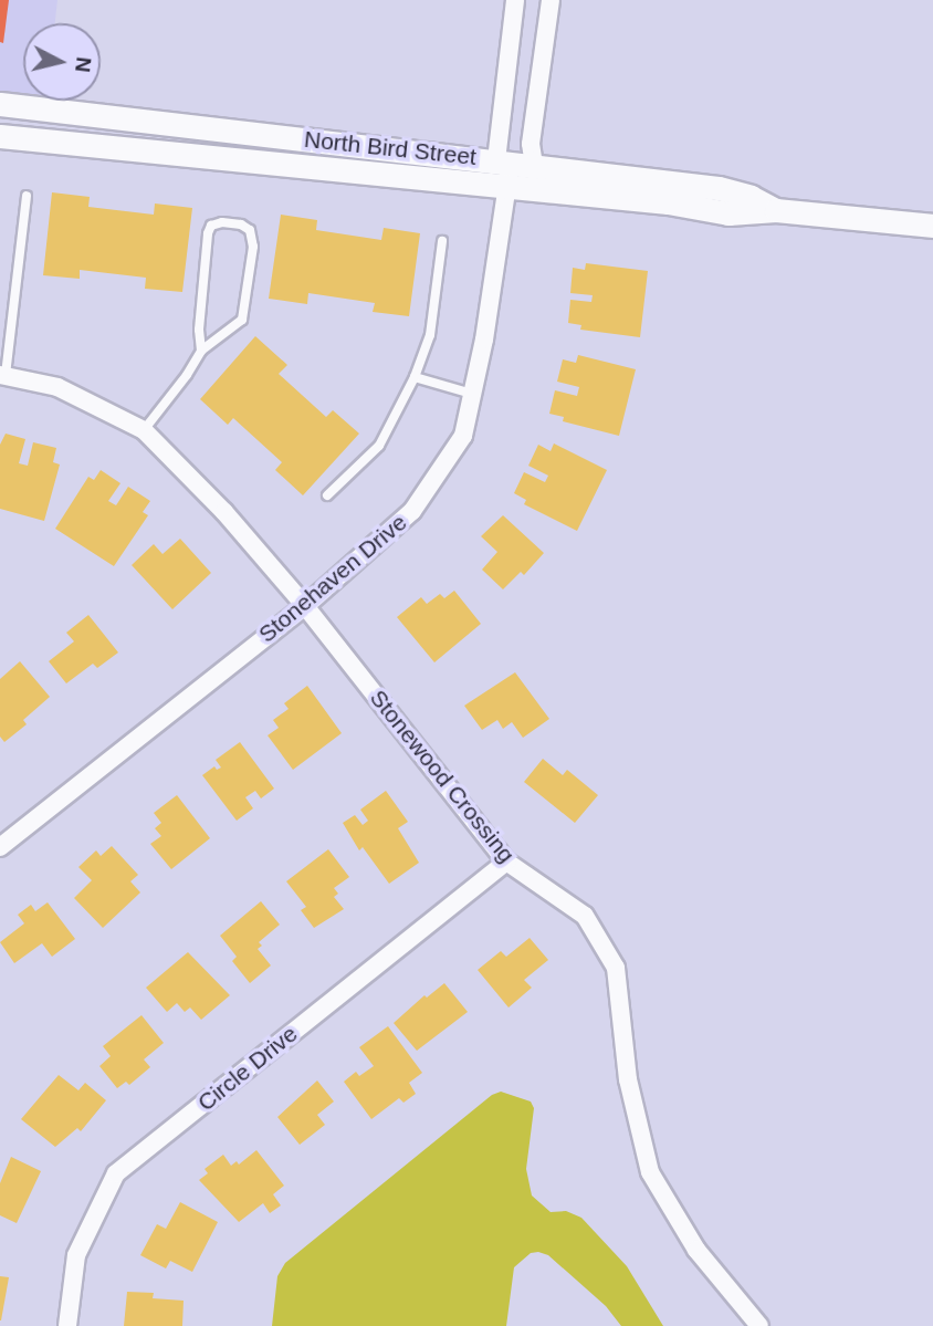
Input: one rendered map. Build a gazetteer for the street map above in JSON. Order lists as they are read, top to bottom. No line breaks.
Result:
{"streets":{"street":["North Bird Street","Stonehaven Drive","Stonewood Crossing","Circle Drive"]},"crossings":[["North Bird Street","Stonehaven Drive"],["Stonehaven Drive","Stonewood Crossing"],["Stonewood Crossing","Circle Drive"]],"north":"right"}
